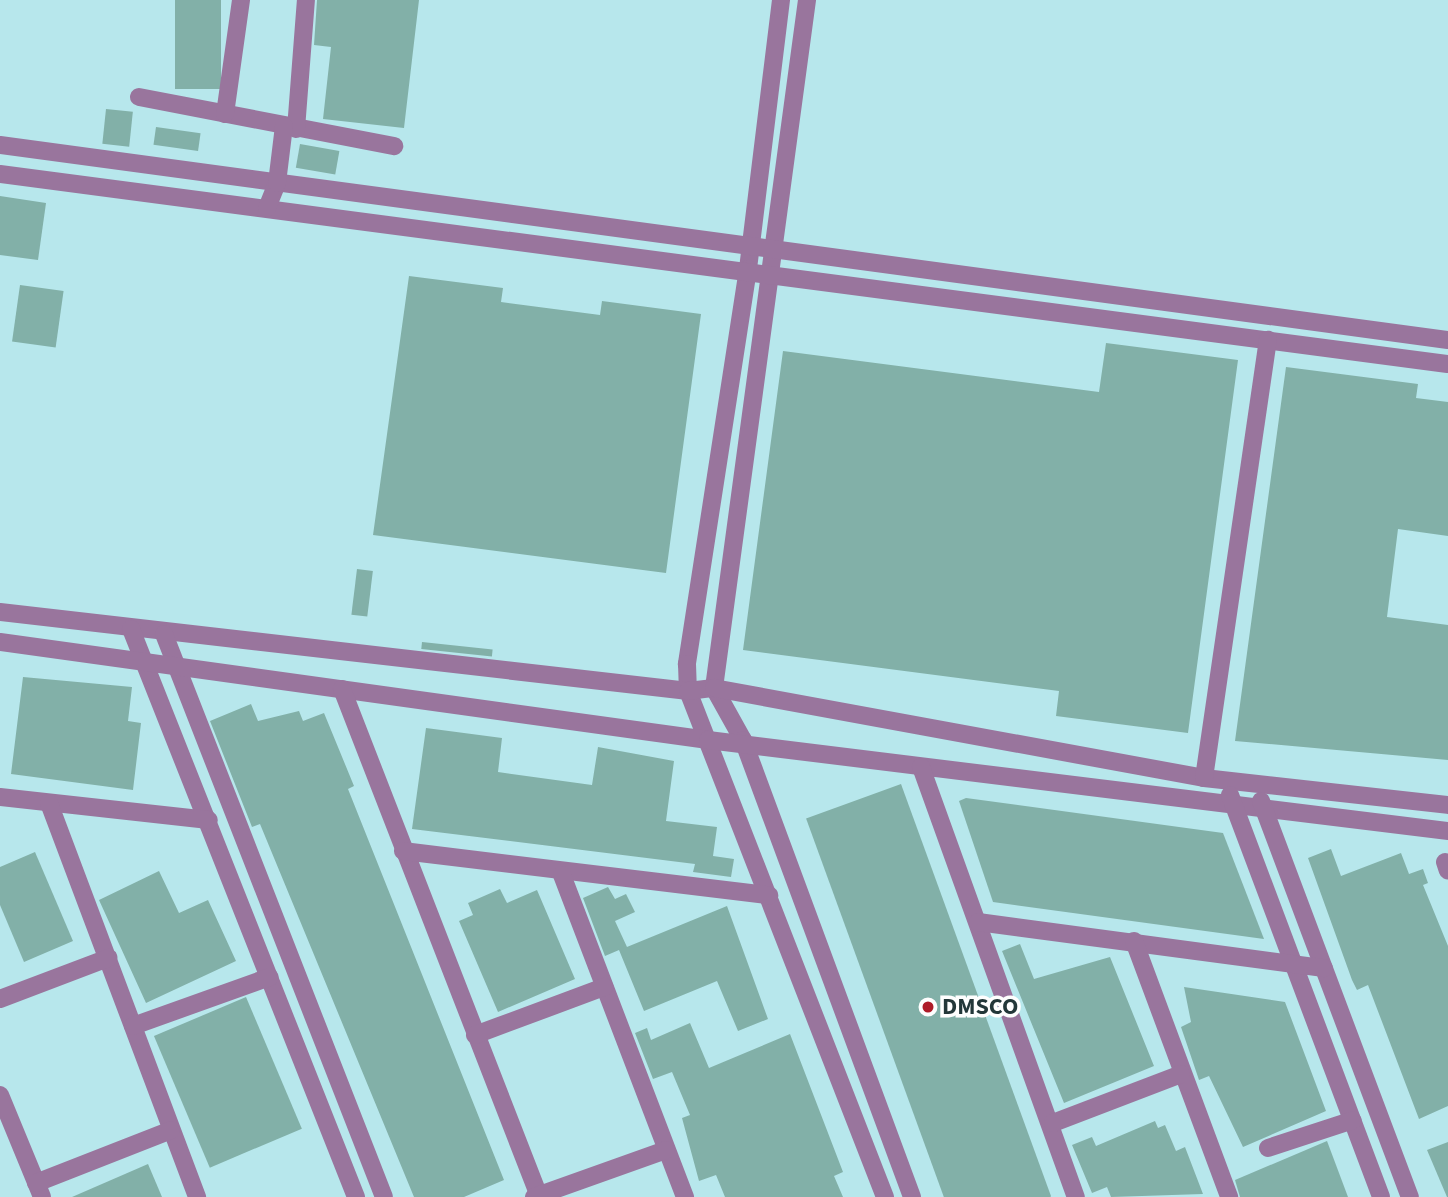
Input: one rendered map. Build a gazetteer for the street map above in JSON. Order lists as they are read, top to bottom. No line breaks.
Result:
{"places":["DMSCO"]}
